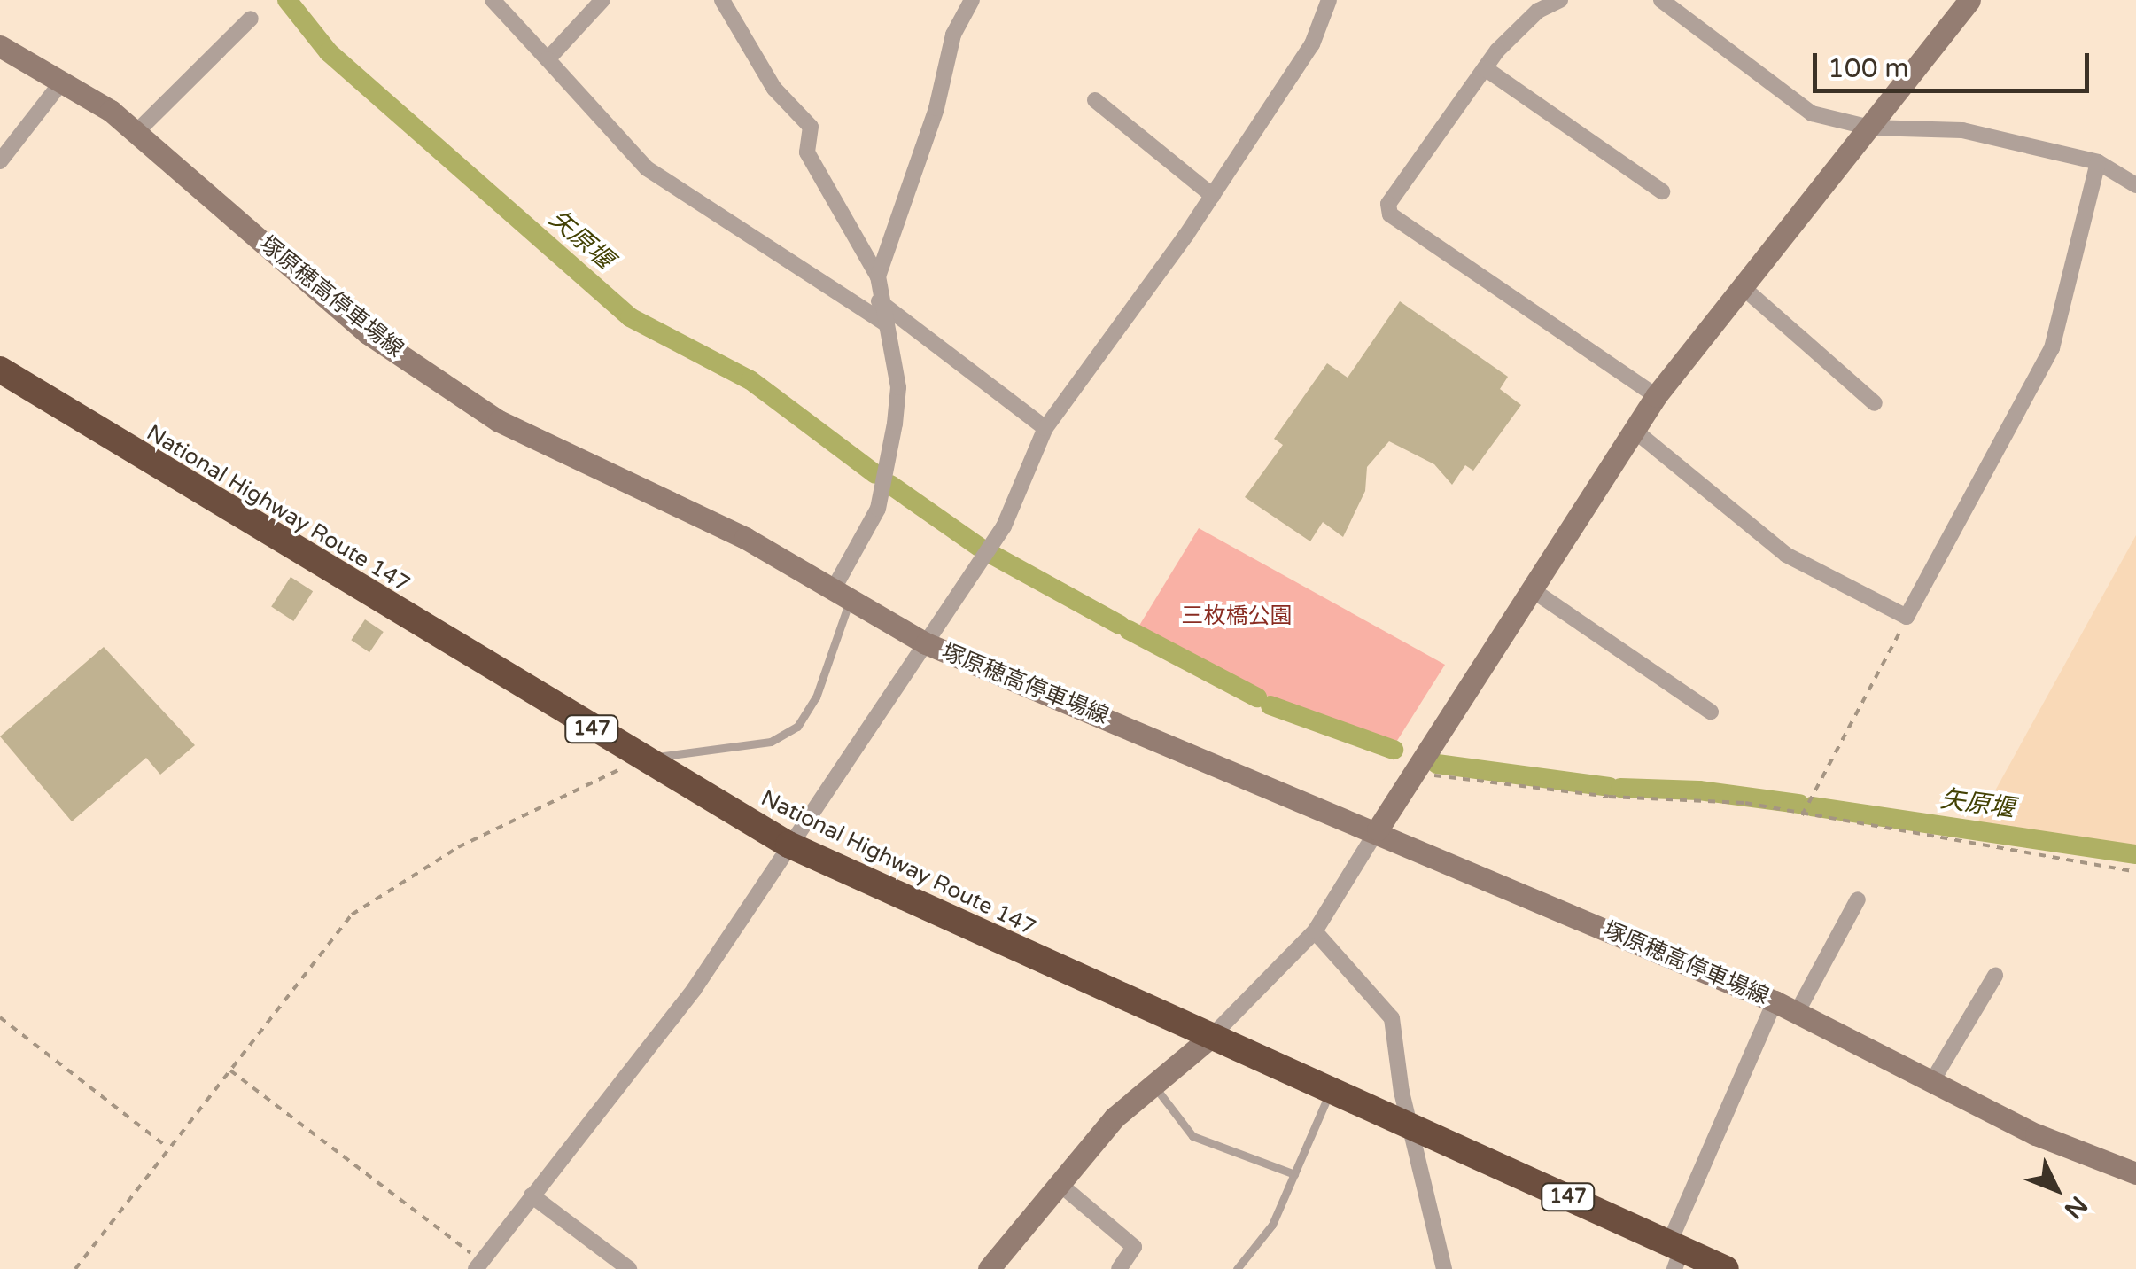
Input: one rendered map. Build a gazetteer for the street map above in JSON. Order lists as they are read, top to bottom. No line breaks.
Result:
{"streets":{"highway":["National Highway Route 147","147"],"main road":["塚原穂高停車場線"]},"water":["矢原堰"],"parks":["三枚橋公園"],"scale_bar":"100 m","north":"bottom right"}
